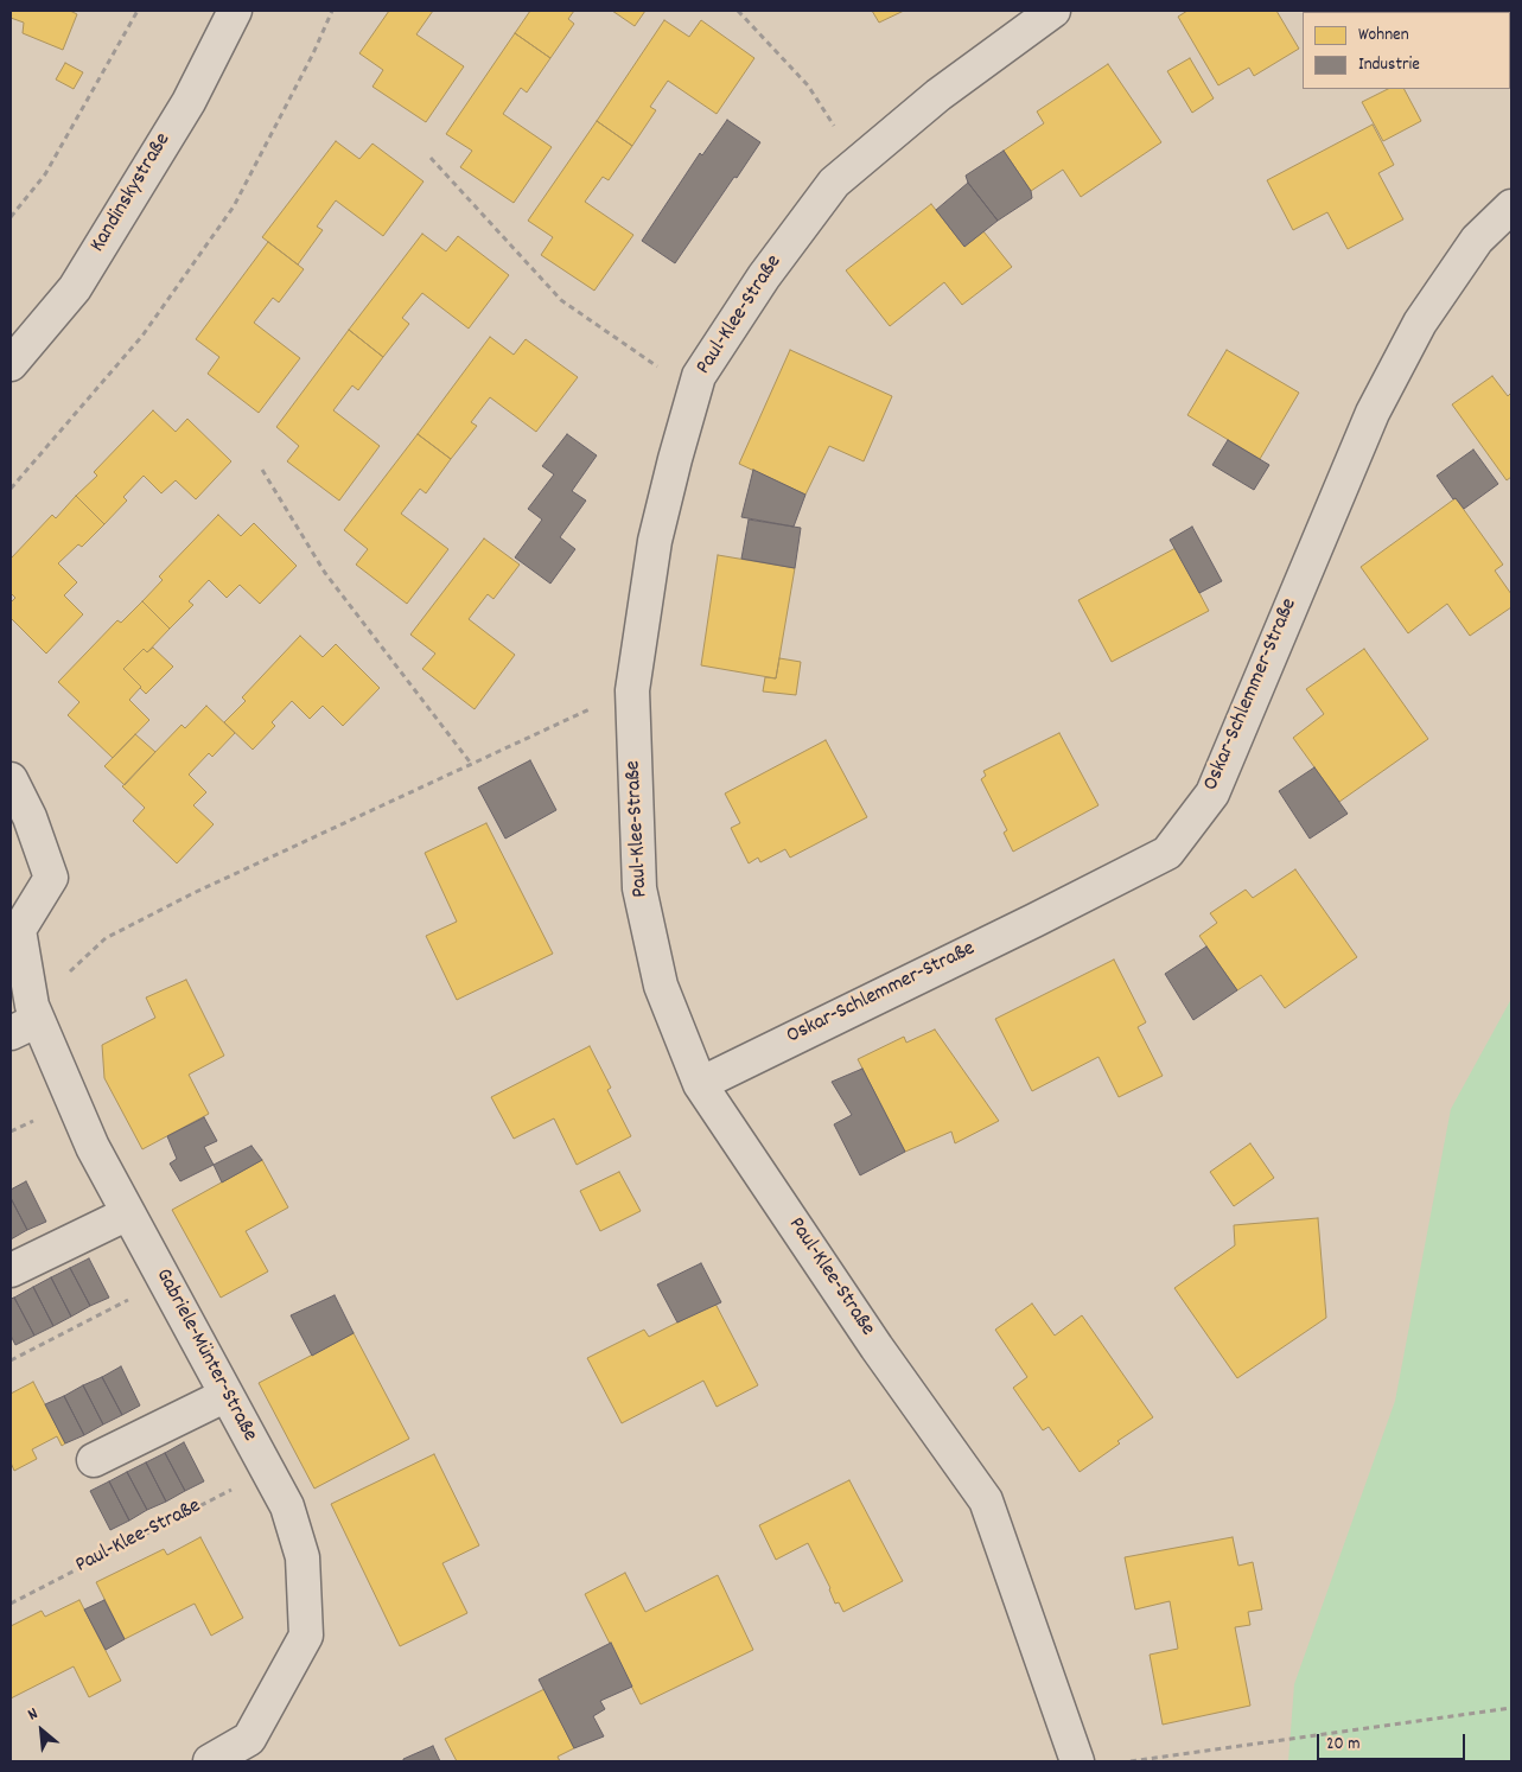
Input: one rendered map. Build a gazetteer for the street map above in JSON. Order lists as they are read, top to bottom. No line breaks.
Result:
{"streets":{"street":["Kandinskystraße","Paul-Klee-Straße","Oskar-Schlemmer-Straße","Gabriele-Münter-Straße"]},"crossings":[["Paul-Klee-Straße","Oskar-Schlemmer-Straße"],["Paul-Klee-Straße","Gabriele-Münter-Straße"]],"legend":["Wohnen","Industrie"],"scale_bar":"20 m","north":"top left"}
